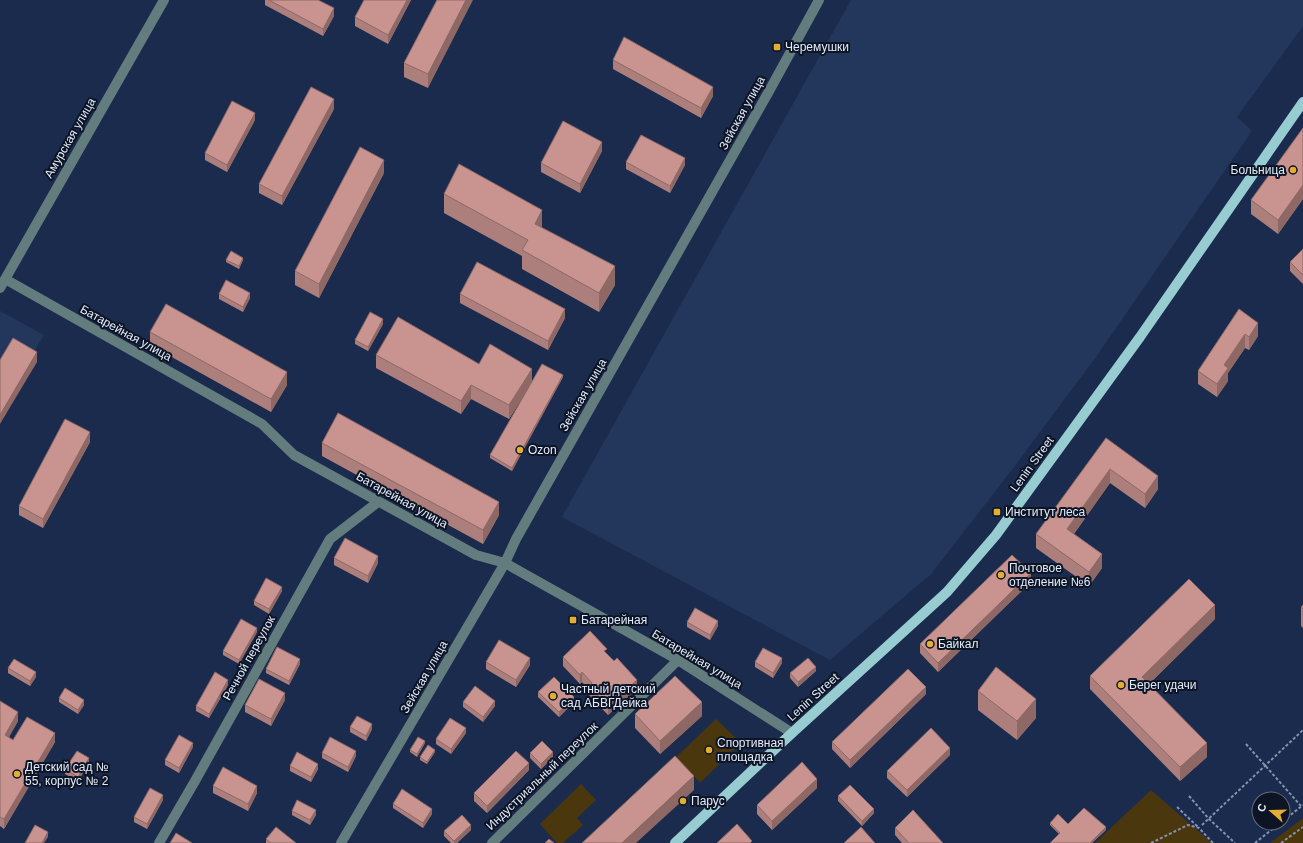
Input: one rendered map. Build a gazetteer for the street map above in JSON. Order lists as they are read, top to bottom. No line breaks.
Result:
{"streets":{"main road":["Lenin Street"],"street":["Зейская улица","Амурская улица","Батарейная улица","Речной переулок","Индустриальный переулок"]},"crossings":[["Зейская улица","Батарейная улица"],["Амурская улица","Батарейная улица"],["Батарейная улица","Lenin Street"],["Батарейная улица","Речной переулок"],["Батарейная улица","Индустриальный переулок"]],"places":{"transit":["Черемушки","Институт леса","Батарейная"],"other":["Больница","Ozon","Почтовое отделение №6","Байкал","Берег удачи","Частный детский сад АБВГДейка","Спортивная площадка","Детский сад № 55, корпус № 2","Парус"]},"north":"left"}
